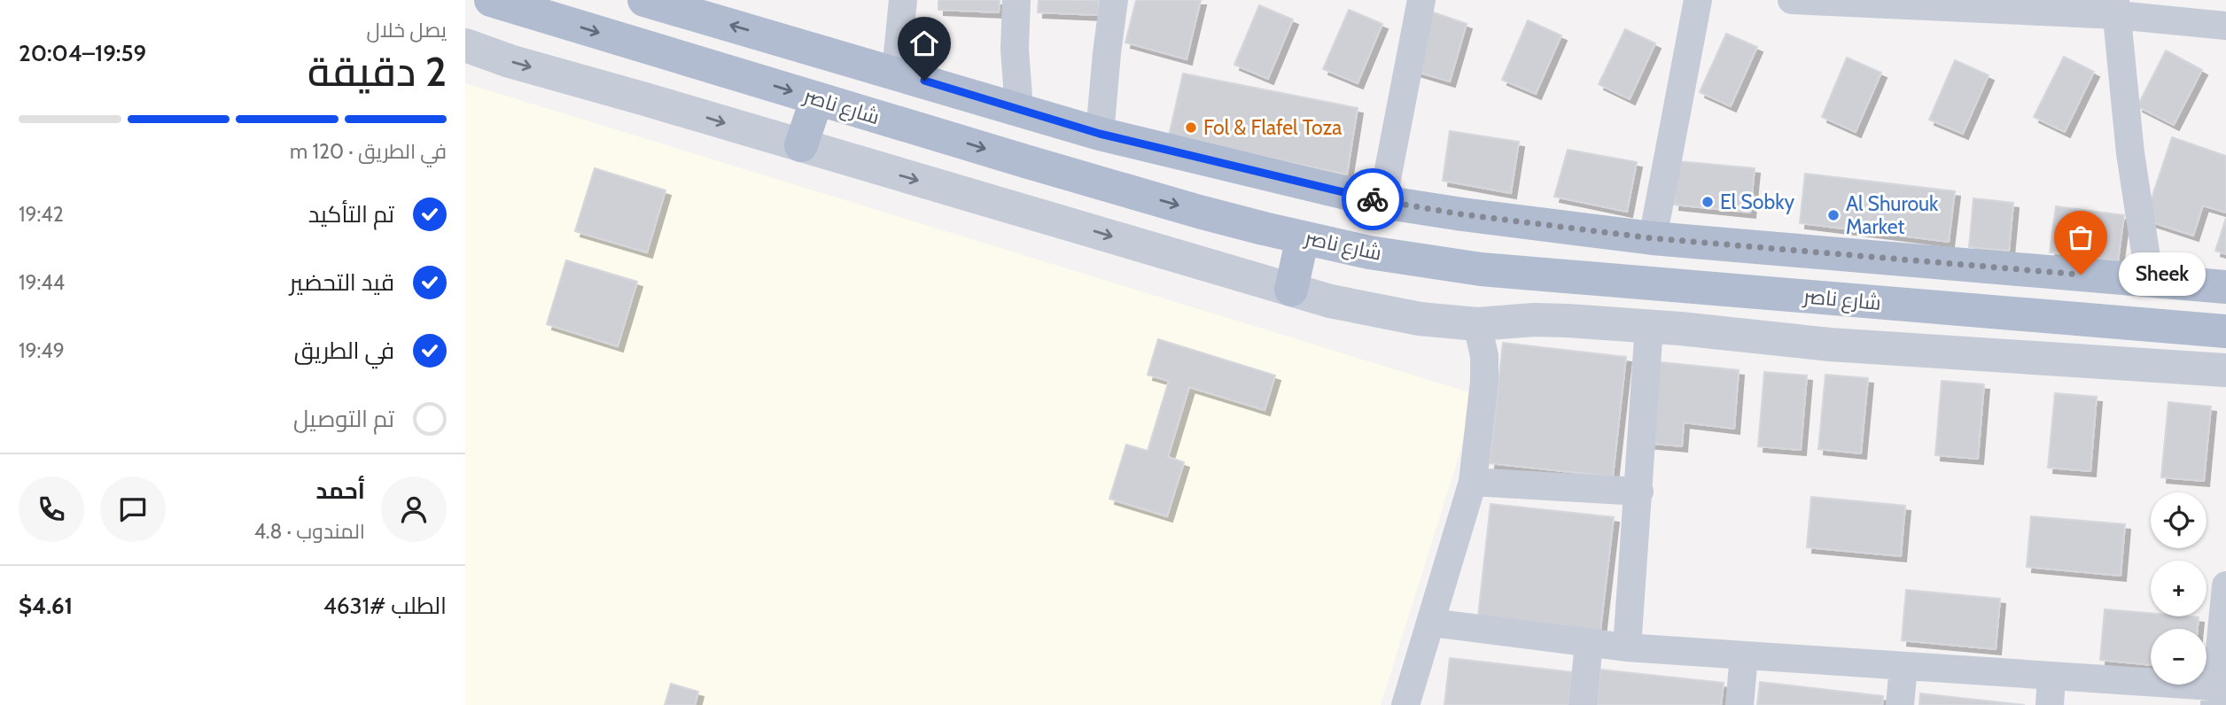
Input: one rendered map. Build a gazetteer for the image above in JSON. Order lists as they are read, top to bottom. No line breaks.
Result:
{"streets":{"main road":["شارع ناصر"]},"places":["Fol & Flafel Toza","El Sobky","Al Shurouk Market","Sheek"],"page":{"heading":["2 دقيقة","يصل خلال","19:59–20:04"],"panel":["أحمد","المندوب · 4.8","الطلب #4631","$4.61"],"bar":"في الطريق · 120 m","list":[["تم التأكيد","19:42"],["قيد التحضير","19:44"],["في الطريق","19:49"],"تم التوصيل"],"bubble":"Sheek","map_buttons":["+","−"]}}
